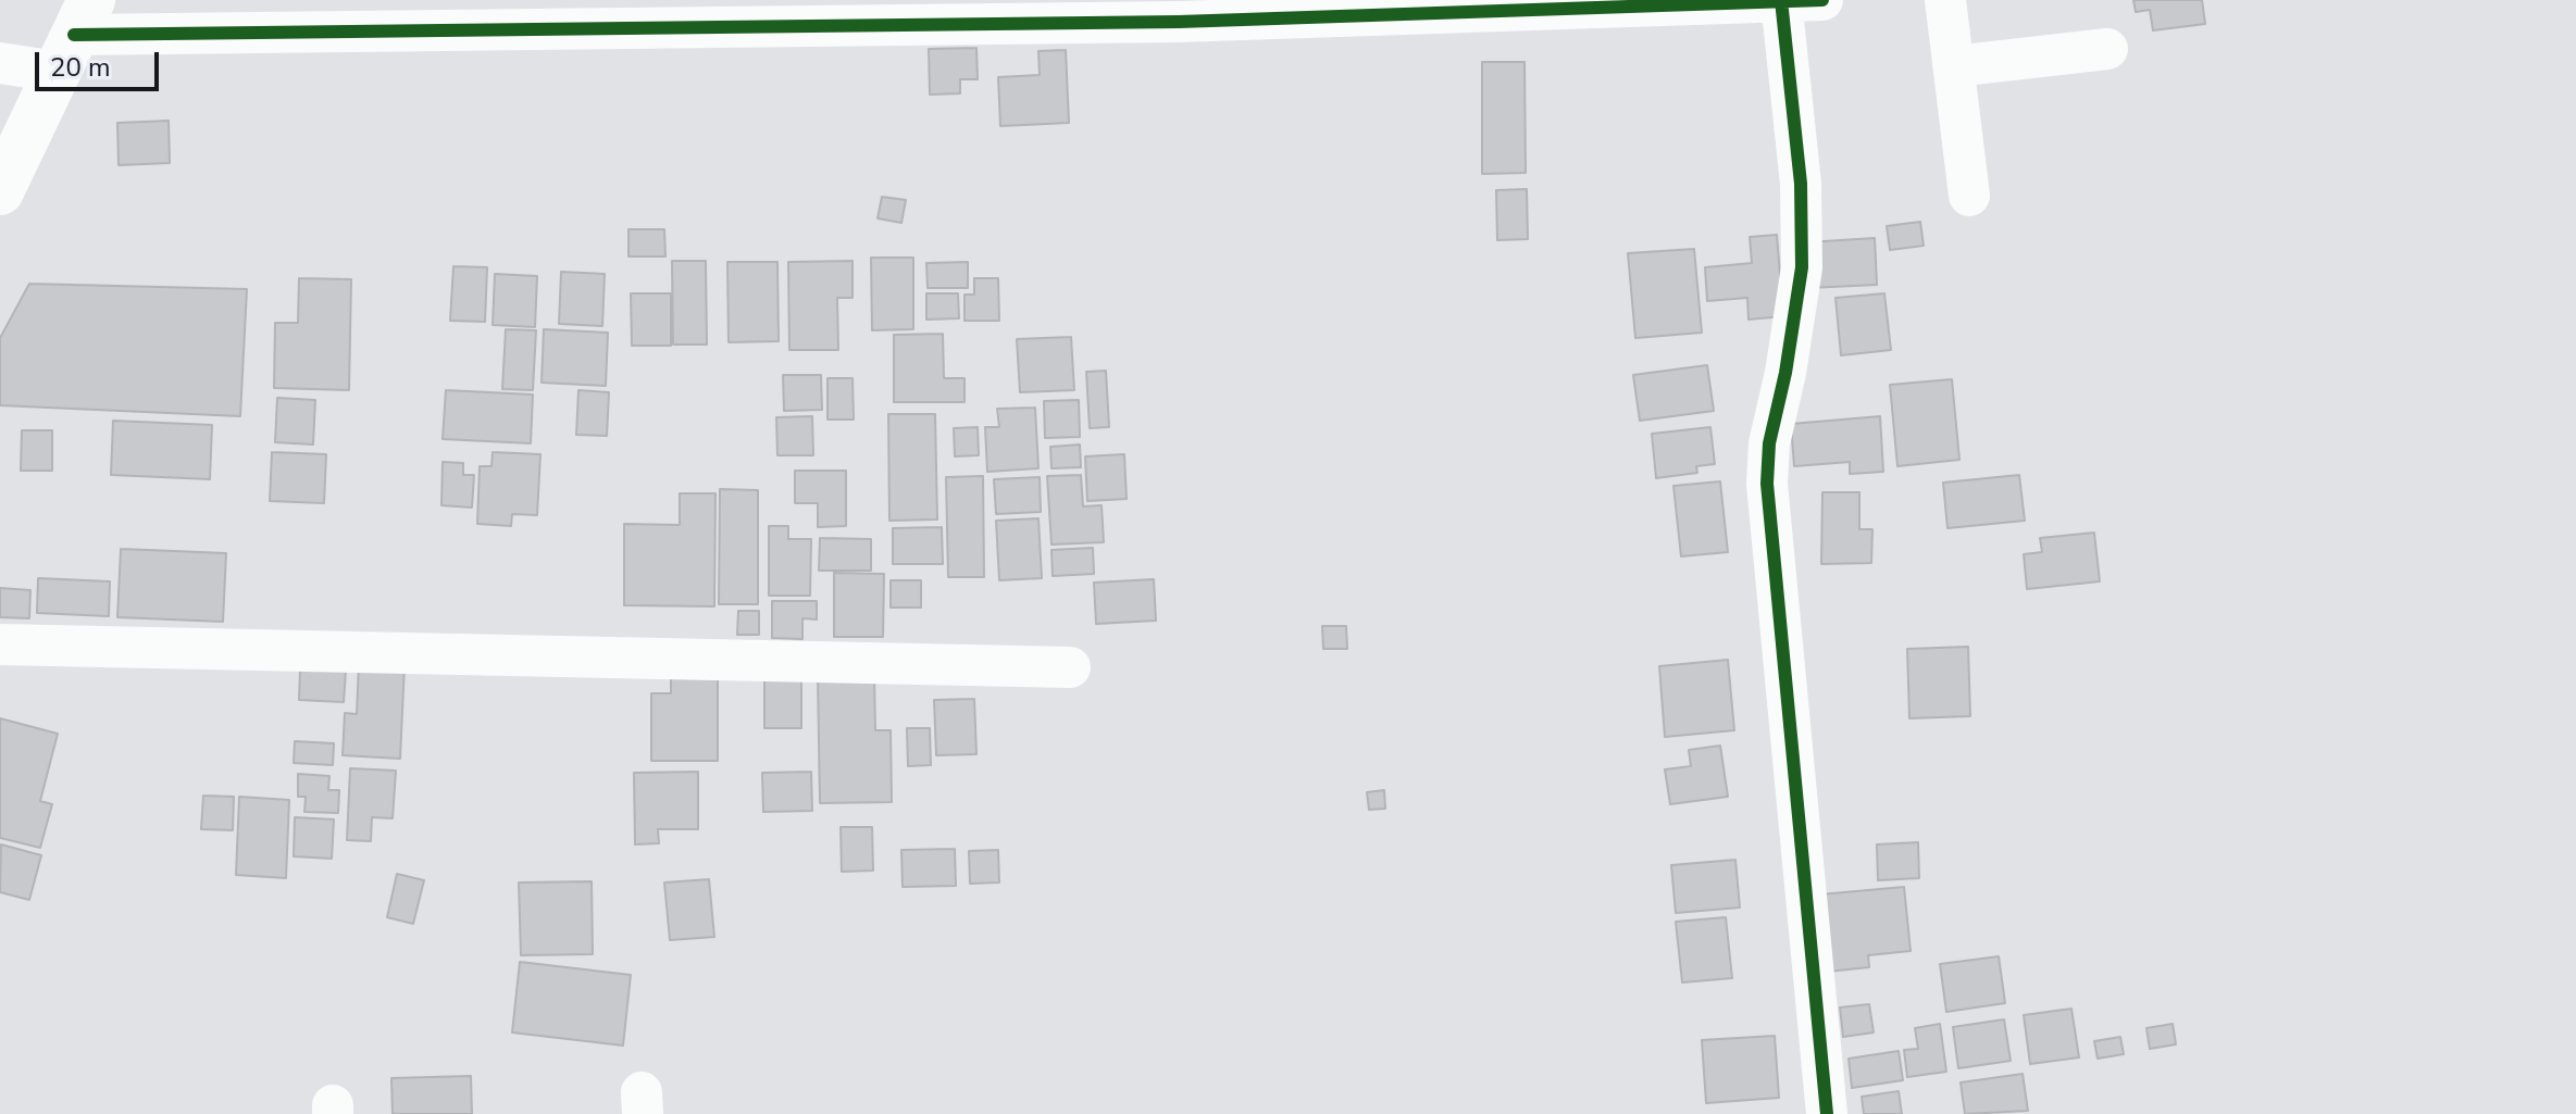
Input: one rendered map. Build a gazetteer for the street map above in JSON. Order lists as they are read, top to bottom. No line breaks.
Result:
{"scale_bar":"20 m"}
